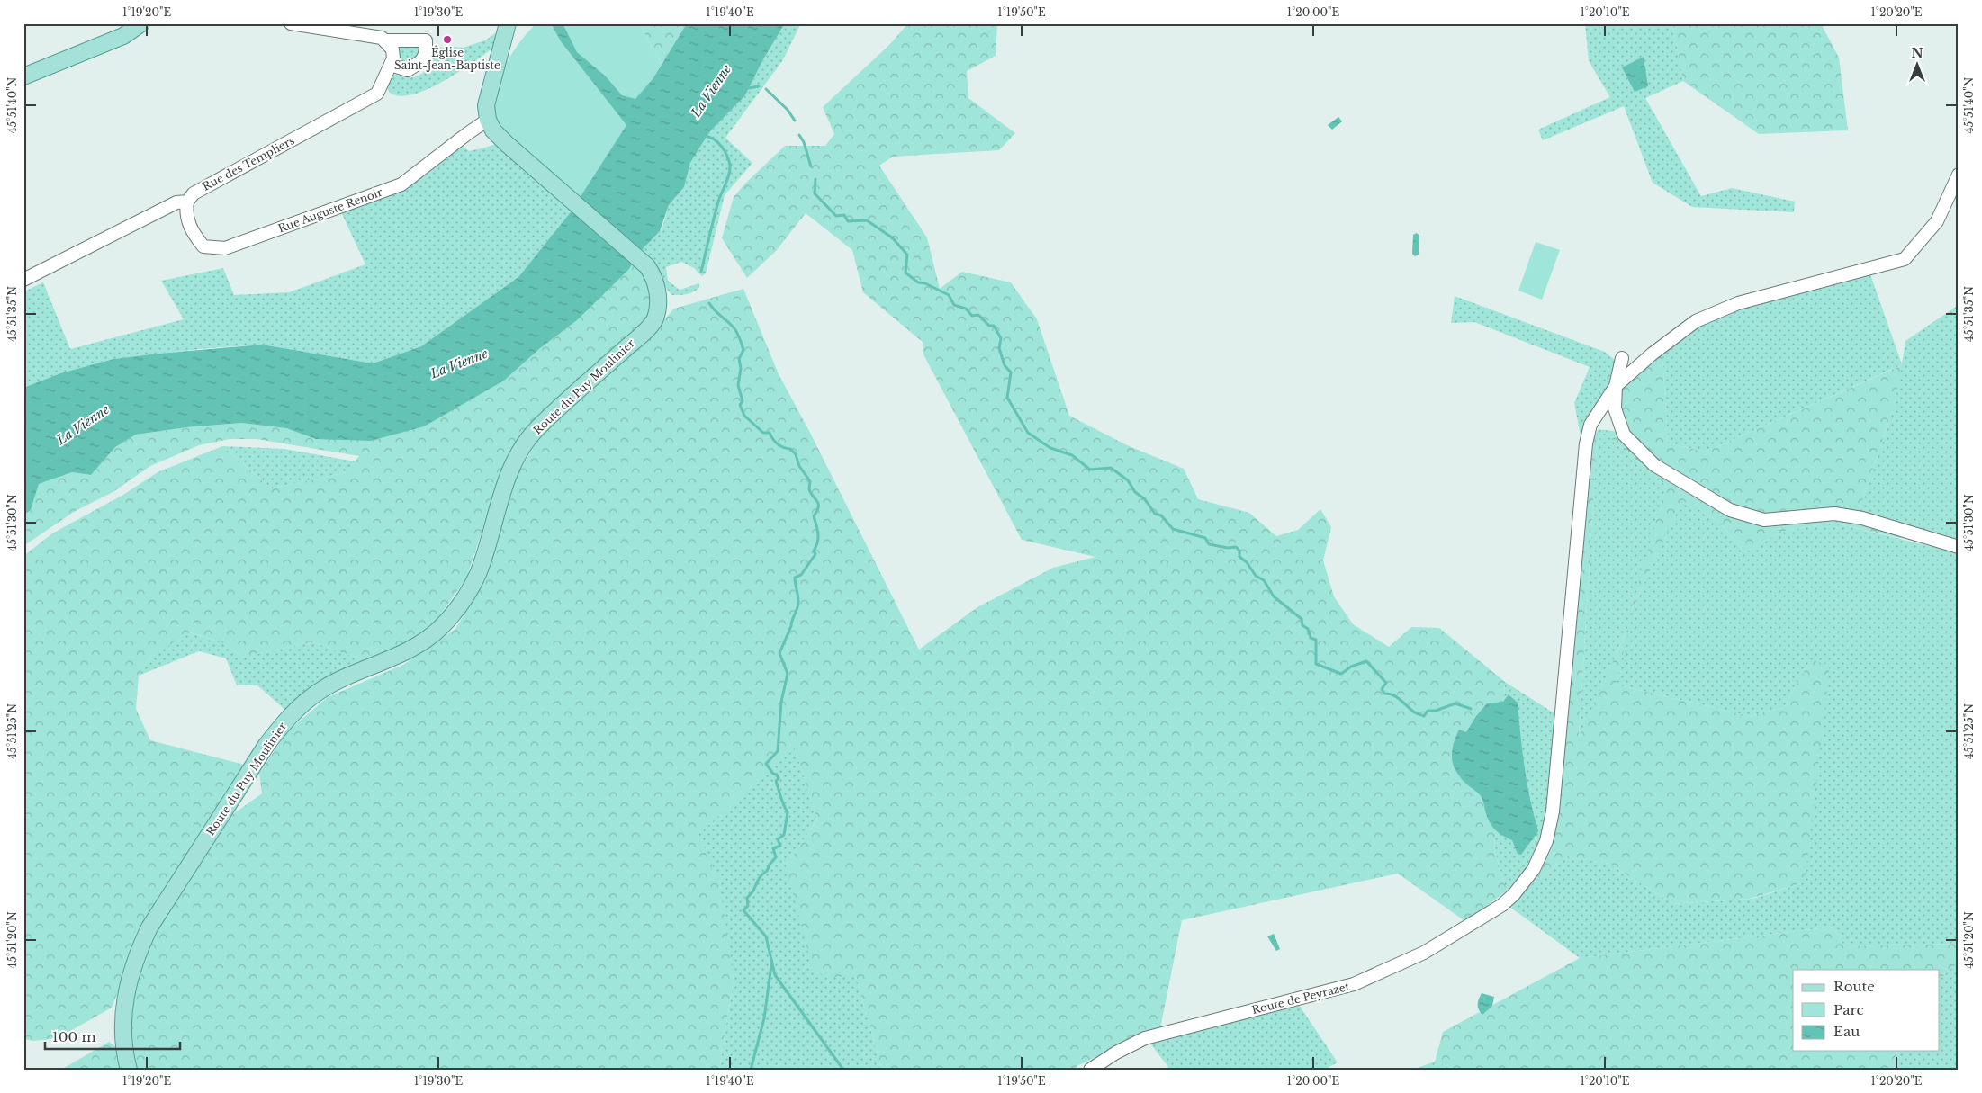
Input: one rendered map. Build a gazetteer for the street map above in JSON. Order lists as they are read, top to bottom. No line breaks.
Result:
{"streets":{"main road":["Route du Puy Moulinier"],"street":["Rue des Templiers","Rue Auguste Renoir","Route de Peyrazet"]},"crossings":[["Rue des Templiers","Rue Auguste Renoir"],["Rue Auguste Renoir","Route du Puy Moulinier"]],"water":["La Vienne"],"places":["Église Saint-Jean-Baptiste"],"legend":["Route","Parc","Eau"],"scale_bar":"100 m","north":"top","coordinates":["1°19'20\"E","1°19'30\"E","1°19'40\"E","1°19'50\"E","1°20'00\"E","1°20'10\"E","1°20'20\"E","45°51'40\"N","45°51'35\"N","45°51'30\"N","45°51'25\"N","45°51'20\"N"]}
